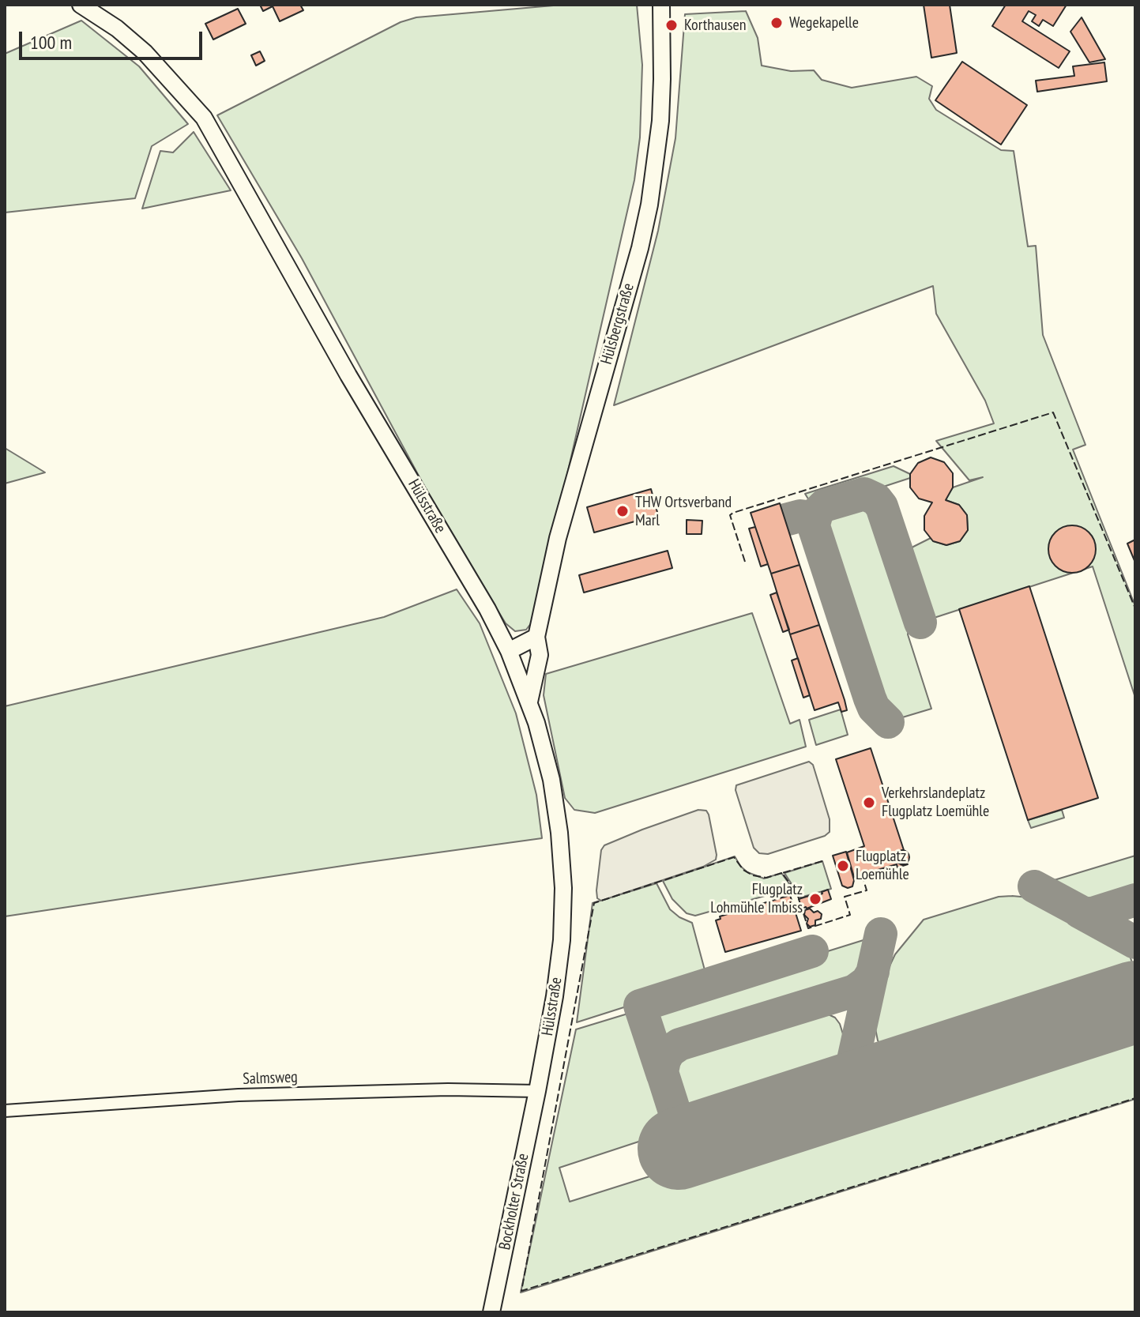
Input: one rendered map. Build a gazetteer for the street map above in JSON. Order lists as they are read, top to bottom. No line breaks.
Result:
{"streets":{"street":["Hülsbergstraße","Hülsstraße","Salmsweg","Bockholter Straße"]},"crossings":[["Hülsbergstraße","Hülsstraße"],["Hülsstraße","Salmsweg"],["Hülsstraße","Bockholter Straße"],["Salmsweg","Bockholter Straße"]],"places":["Wegekapelle","Korthausen","THW Ortsverband Marl","Verkehrslandeplatz Flugplatz Loemühle","Flugplatz Loemühle","Flugplatz Lohmühle Imbiss"],"scale_bar":"100 m"}
